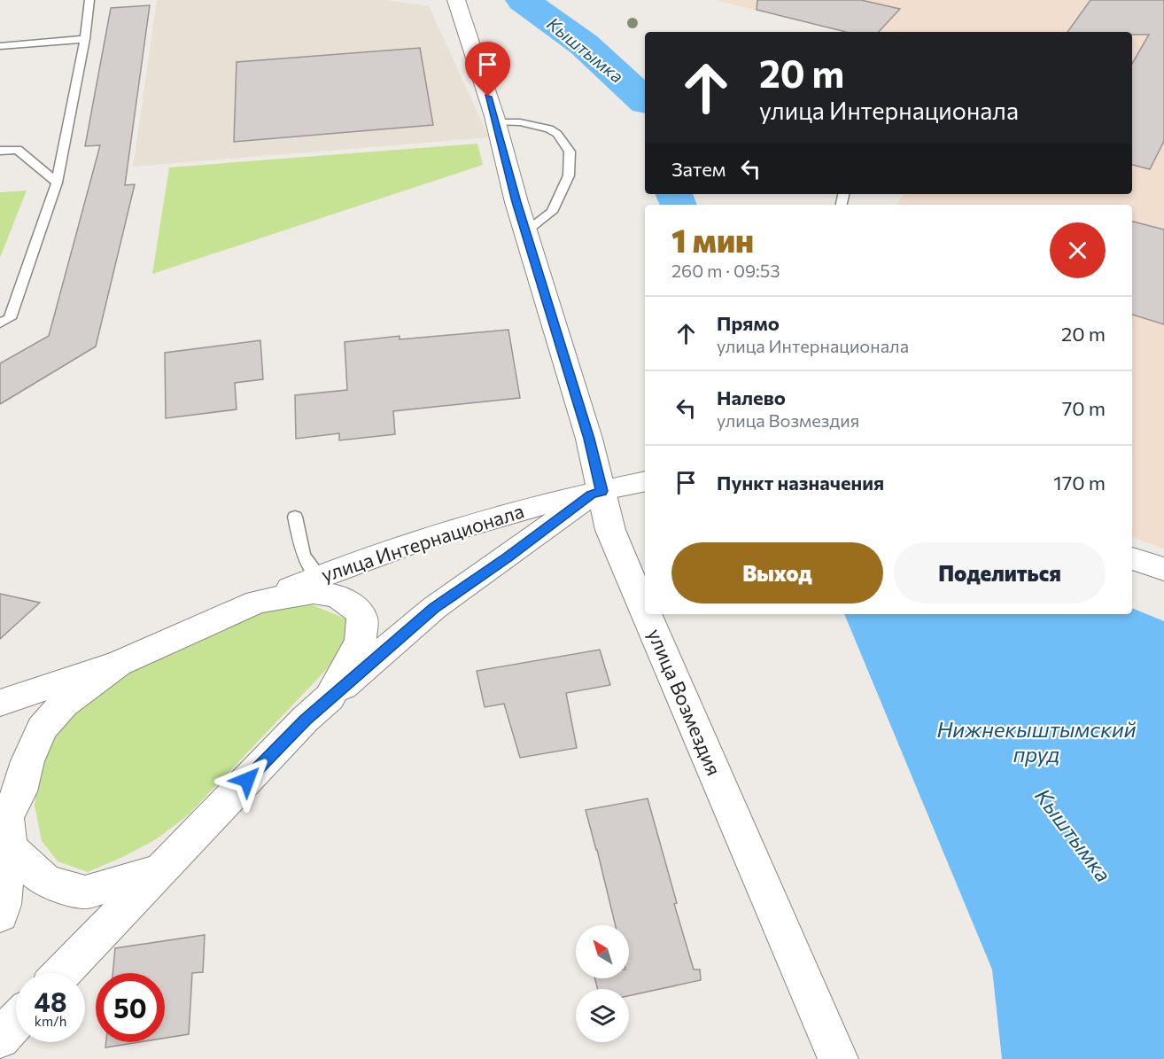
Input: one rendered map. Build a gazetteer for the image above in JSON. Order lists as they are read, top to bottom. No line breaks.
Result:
{"streets":{"main road":["улица Интернационала","улица Возмездия"]},"crossings":[["улица Интернационала","улица Возмездия"]],"water":["Кыштымка","Нижнекыштымский пруд"],"north":"top left","page":{"turn":["20 m","улица Интернационала"],"then":"Затем","heading":["1 мин","260 m · 09:53"],"list":[{"name":"Прямо","note":"улица Интернационала","value":"20 m"},{"name":"Налево","note":"улица Возмездия","value":"70 m"},{"name":"Пункт назначения","value":"170 m"}],"buttons":["Выход","Поделиться"],"speed":"48 km/h","limit":"50"}}
